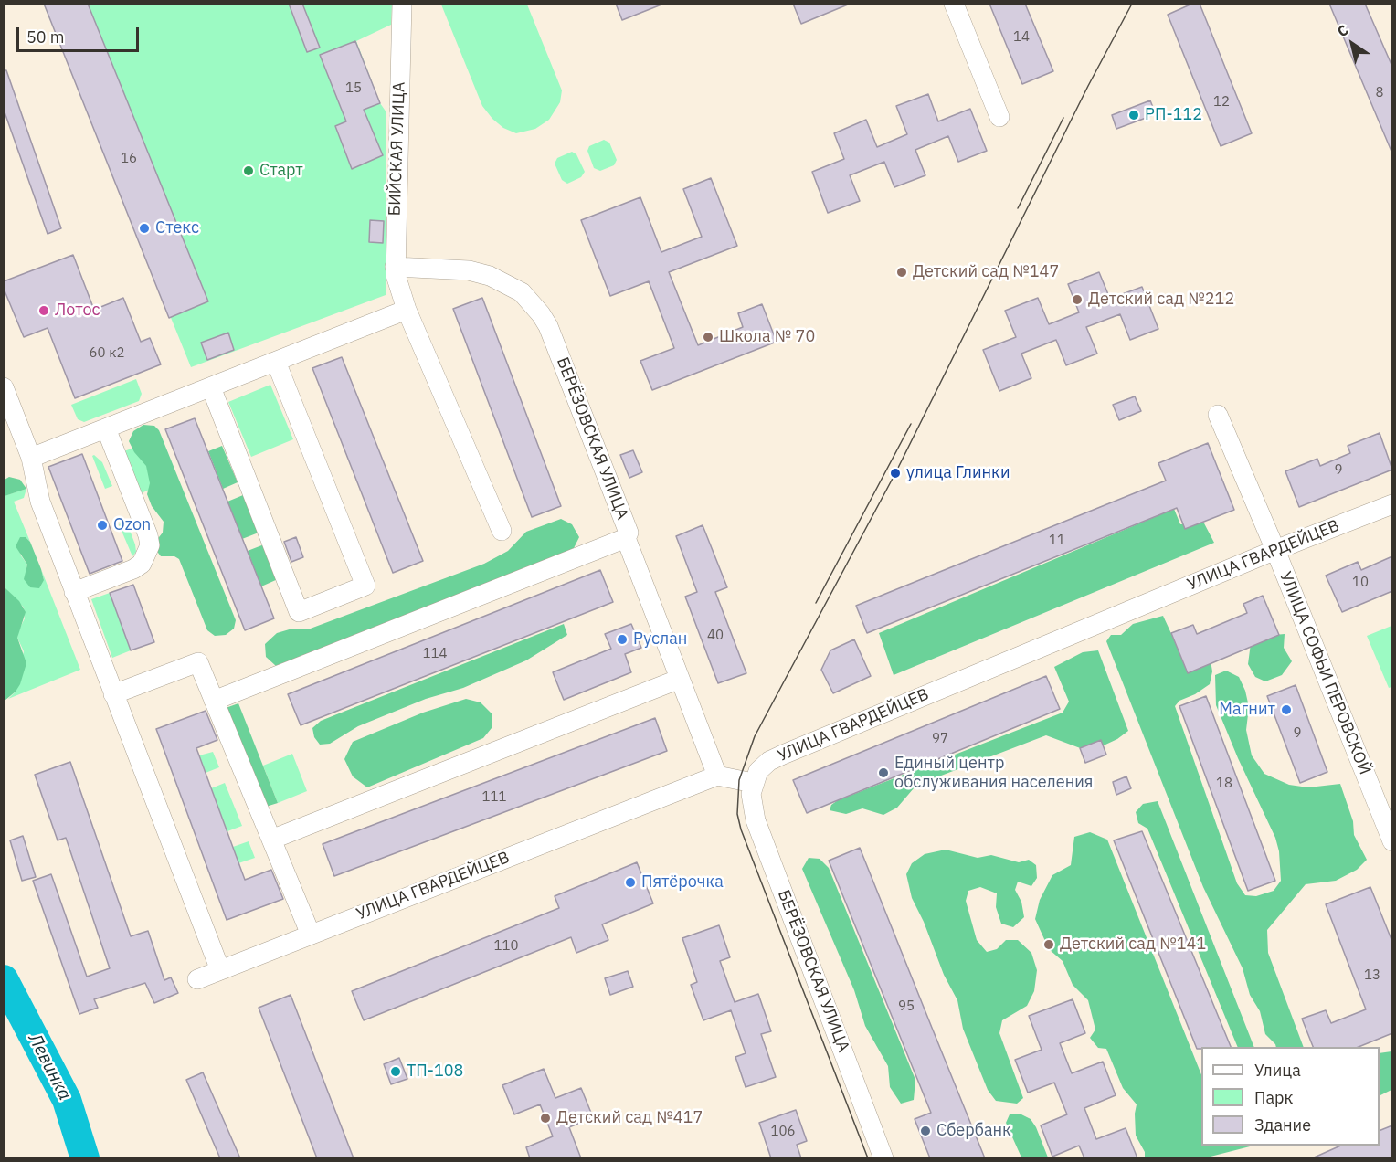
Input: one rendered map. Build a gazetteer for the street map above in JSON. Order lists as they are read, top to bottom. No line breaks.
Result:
{"streets":{"street":["БИЙСКАЯ УЛИЦА","БЕРЁЗОВСКАЯ УЛИЦА","УЛИЦА ГВАРДЕЙЦЕВ","УЛИЦА СОФЬИ ПЕРОВСКОЙ"]},"crossings":[["БИЙСКАЯ УЛИЦА","БЕРЁЗОВСКАЯ УЛИЦА"],["БЕРЁЗОВСКАЯ УЛИЦА","УЛИЦА ГВАРДЕЙЦЕВ"],["УЛИЦА ГВАРДЕЙЦЕВ","УЛИЦА СОФЬИ ПЕРОВСКОЙ"]],"water":["Левинка"],"places":["РП-112","Старт","Стекс","Детский сад №147","Детский сад №212","Лотос","Школа № 70","улица Глинки","Ozon","Руслан","Магнит","Единый центр обслуживания населения","Пятёрочка","Детский сад №141","ТП-108","Детский сад №417","Сбербанк"],"house_numbers":["14","15","8","12","16","60 к2","9","11","10","40","114","9","97","18","111","110","13","95","106"],"legend":["Улица","Парк","Здание"],"scale_bar":"50 m","north":"top left"}
